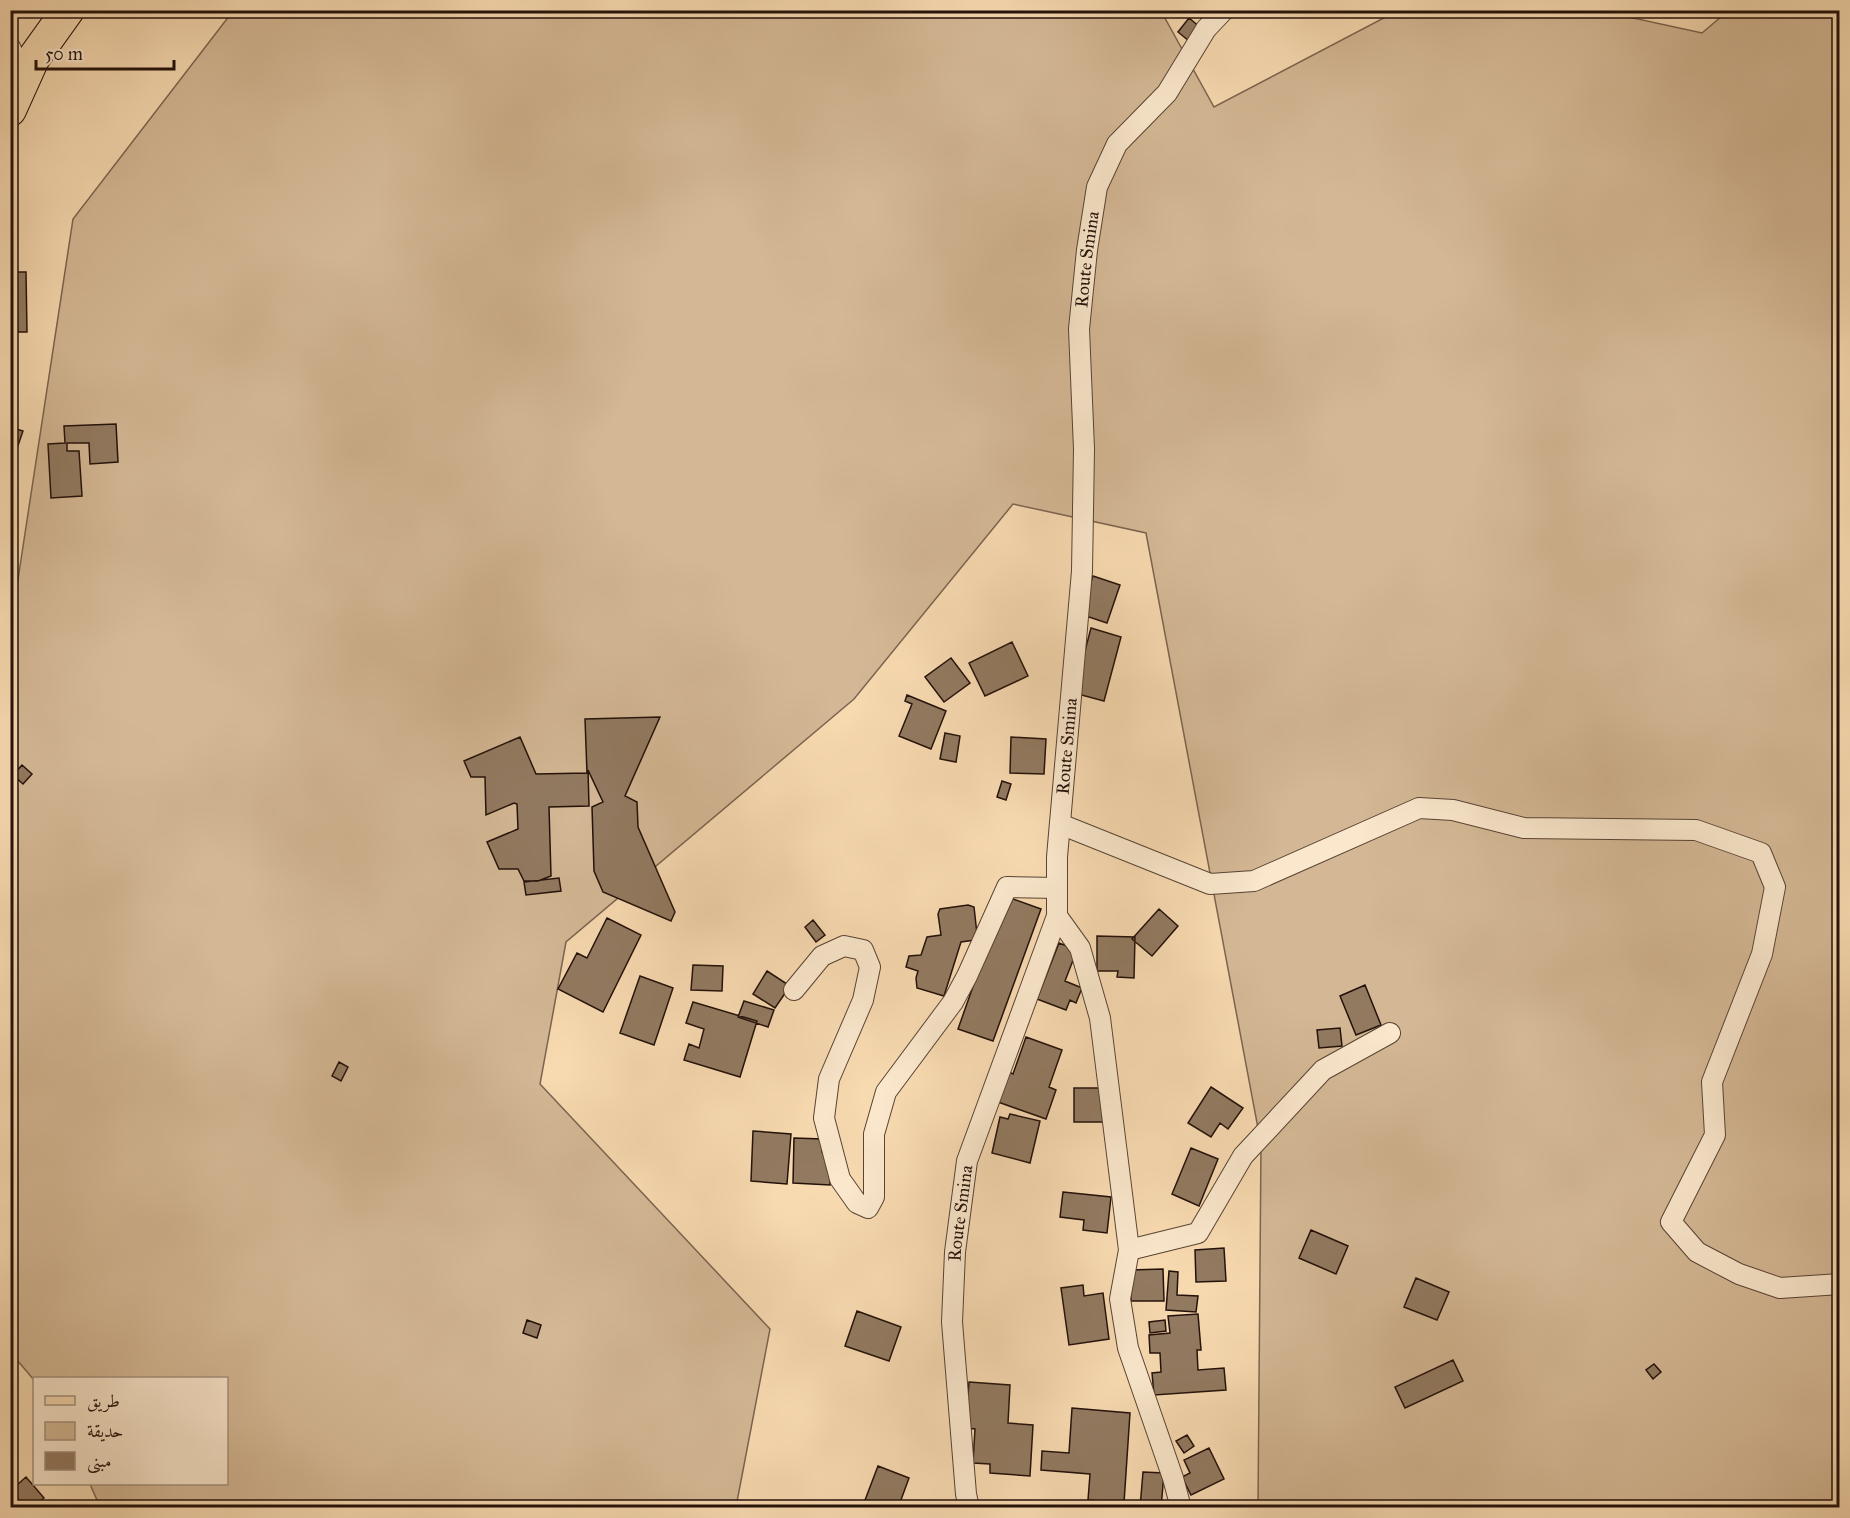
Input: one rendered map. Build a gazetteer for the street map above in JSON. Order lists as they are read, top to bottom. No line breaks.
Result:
{"streets":{"street":["Route Smina"]},"legend":["طريق","حديقة","مبنى"],"scale_bar":"50 m"}
